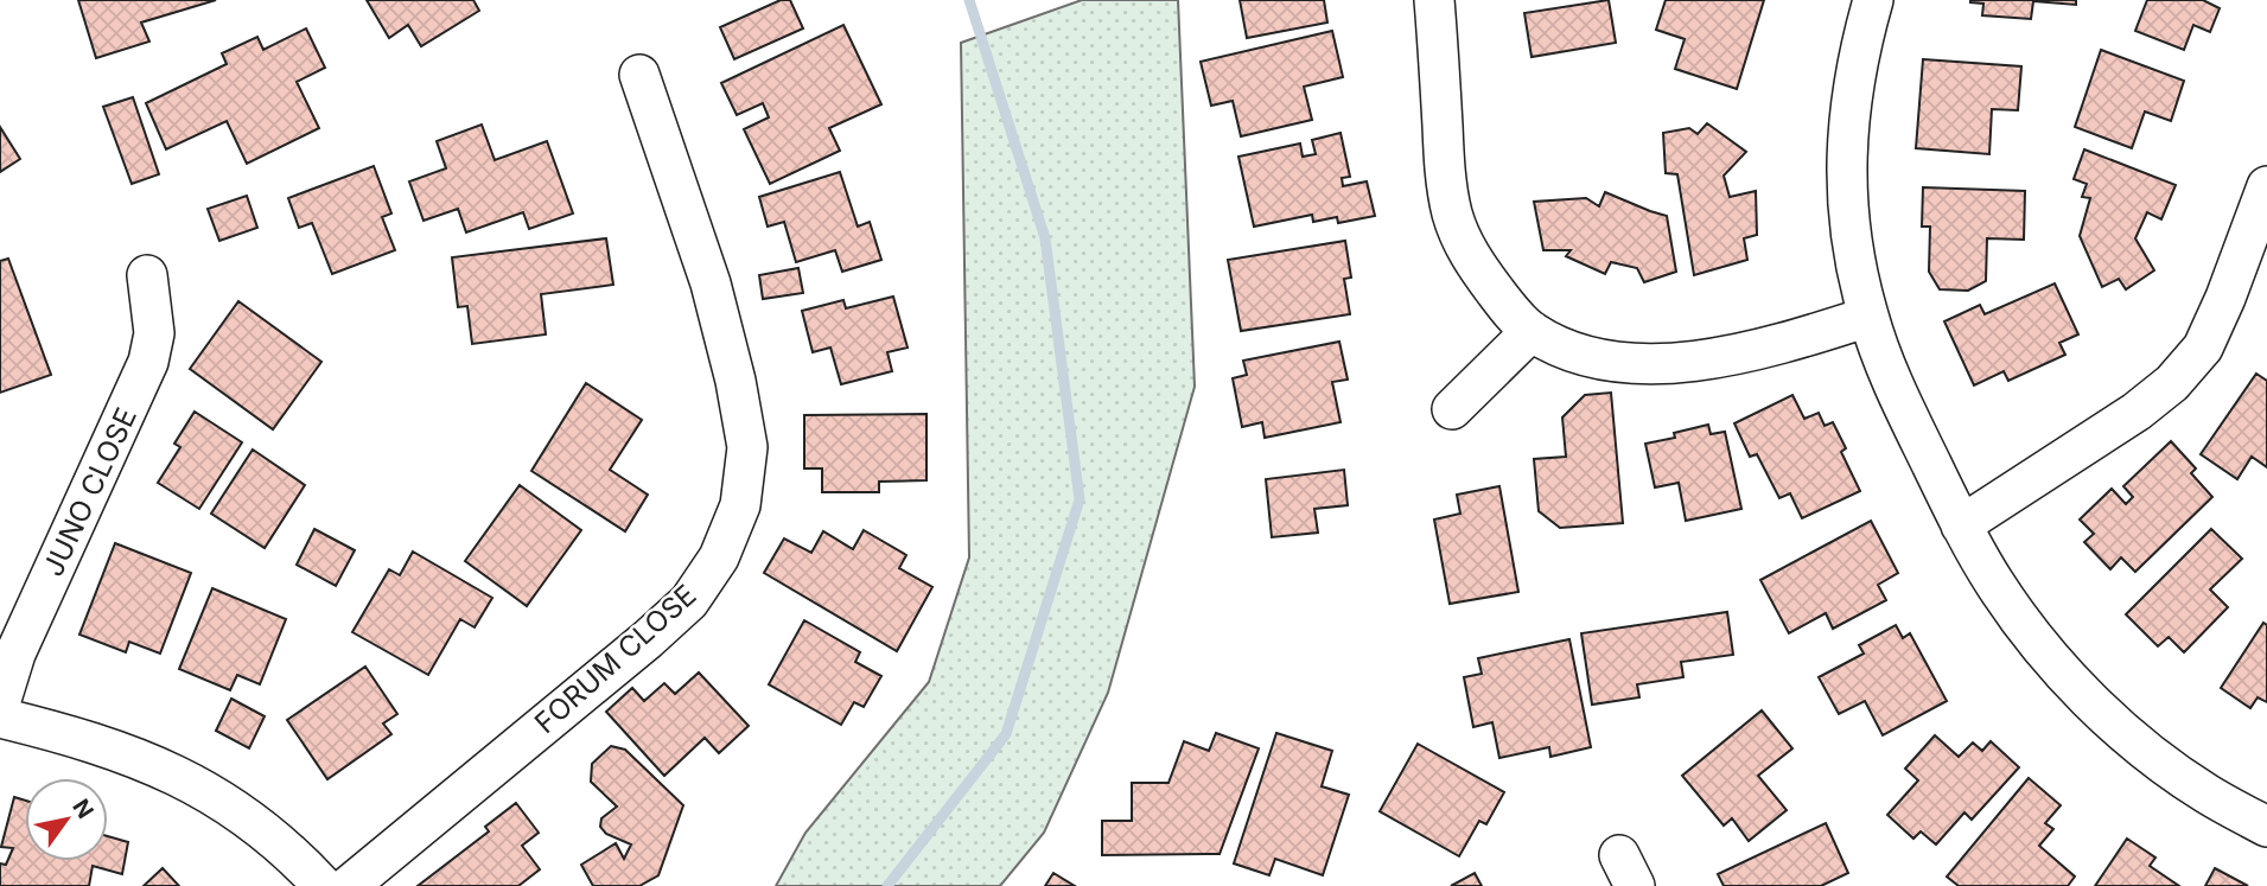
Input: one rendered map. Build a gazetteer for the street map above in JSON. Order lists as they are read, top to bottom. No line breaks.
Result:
{"streets":{"street":["JUNO CLOSE","FORUM CLOSE"]},"north":"top right"}
